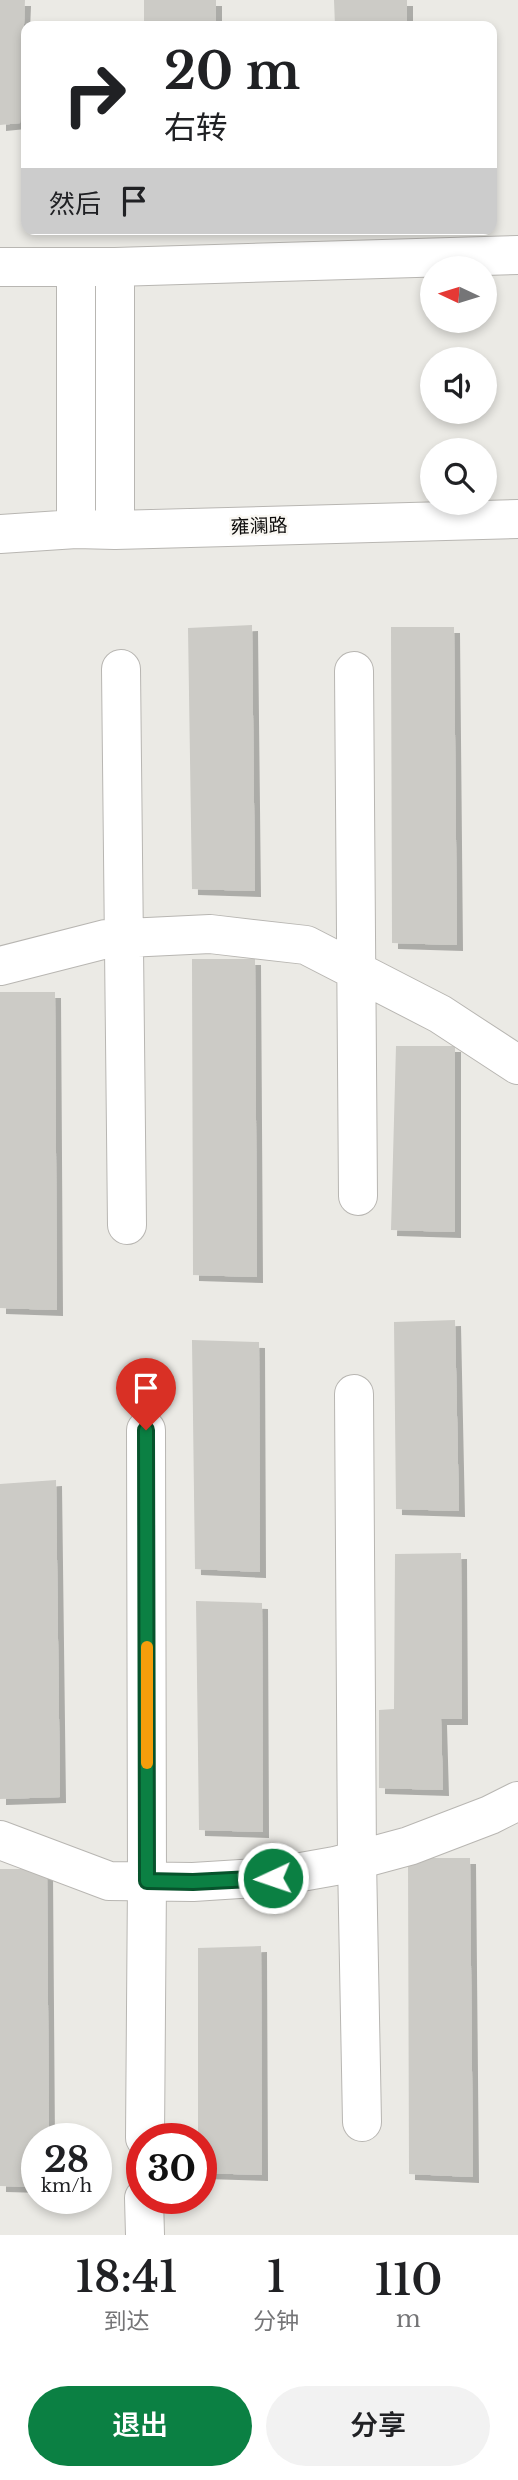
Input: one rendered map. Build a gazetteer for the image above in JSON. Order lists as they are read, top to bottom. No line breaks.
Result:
{"streets":{"street":["雍澜路"]},"north":"left","page":{"turn":["20 m","右转"],"then":"然后","speed":"28 km/h","limit":"30","eta":["18:41","到达","1","分钟","110","m"],"buttons":["退出","分享"]}}
